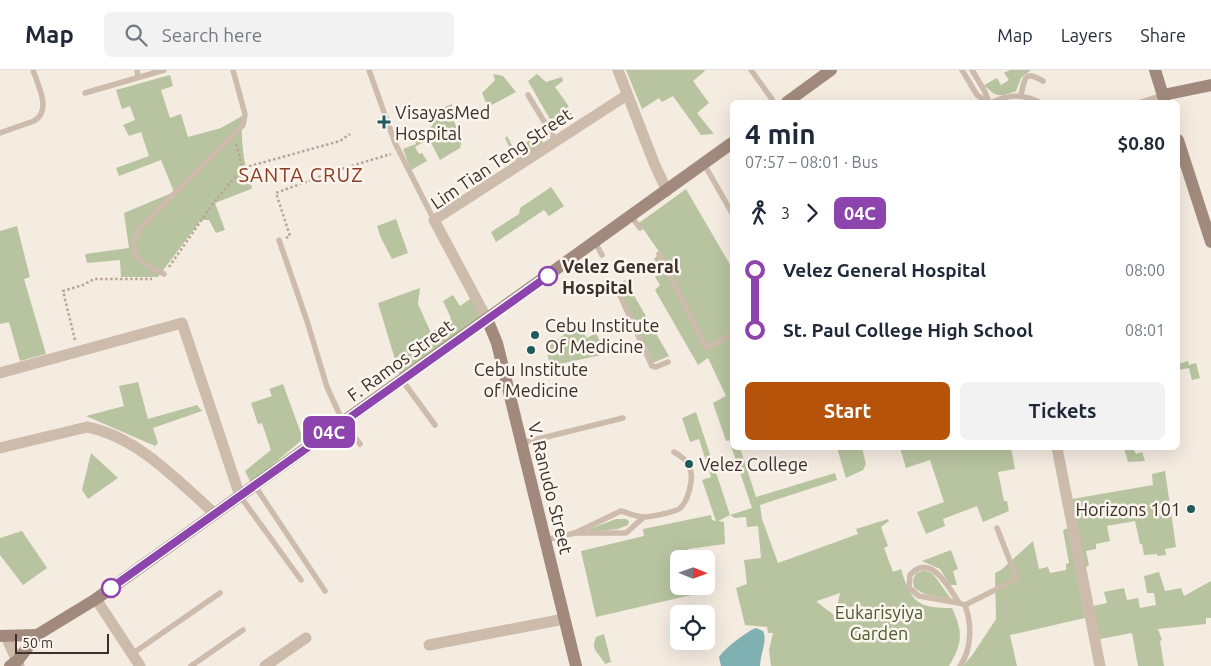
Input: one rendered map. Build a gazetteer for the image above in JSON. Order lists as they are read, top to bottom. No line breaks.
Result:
{"streets":{"street":["Lim Tian Teng Street","F. Ramos Street","V. Ranudo Street"]},"crossings":[["Lim Tian Teng Street","F. Ramos Street"],["Lim Tian Teng Street","V. Ranudo Street"],["F. Ramos Street","V. Ranudo Street"]],"districts":["SANTA CRUZ"],"parks":["Eukarisyiya Garden"],"places":{"health":["VisayasMed Hospital"],"other":["Velez General Hospital","Cebu Institute Of Medicine","Cebu Institute of Medicine","Velez College","Horizons 101"]},"lines":["bus line 04C"],"scale_bar":"50 m","north":"right","page":{"header":"Map","search":"Search here","nav":["Map","Layers","Share"],"on_map":"04C","heading":["4 min","07:57 – 08:01 · Bus","$0.80"],"legs":["3","04C"],"list":[{"name":"Velez General Hospital","value":"08:00"},{"name":"St. Paul College High School","value":"08:01"}],"buttons":["Start","Tickets"],"scale":"50 m"}}
